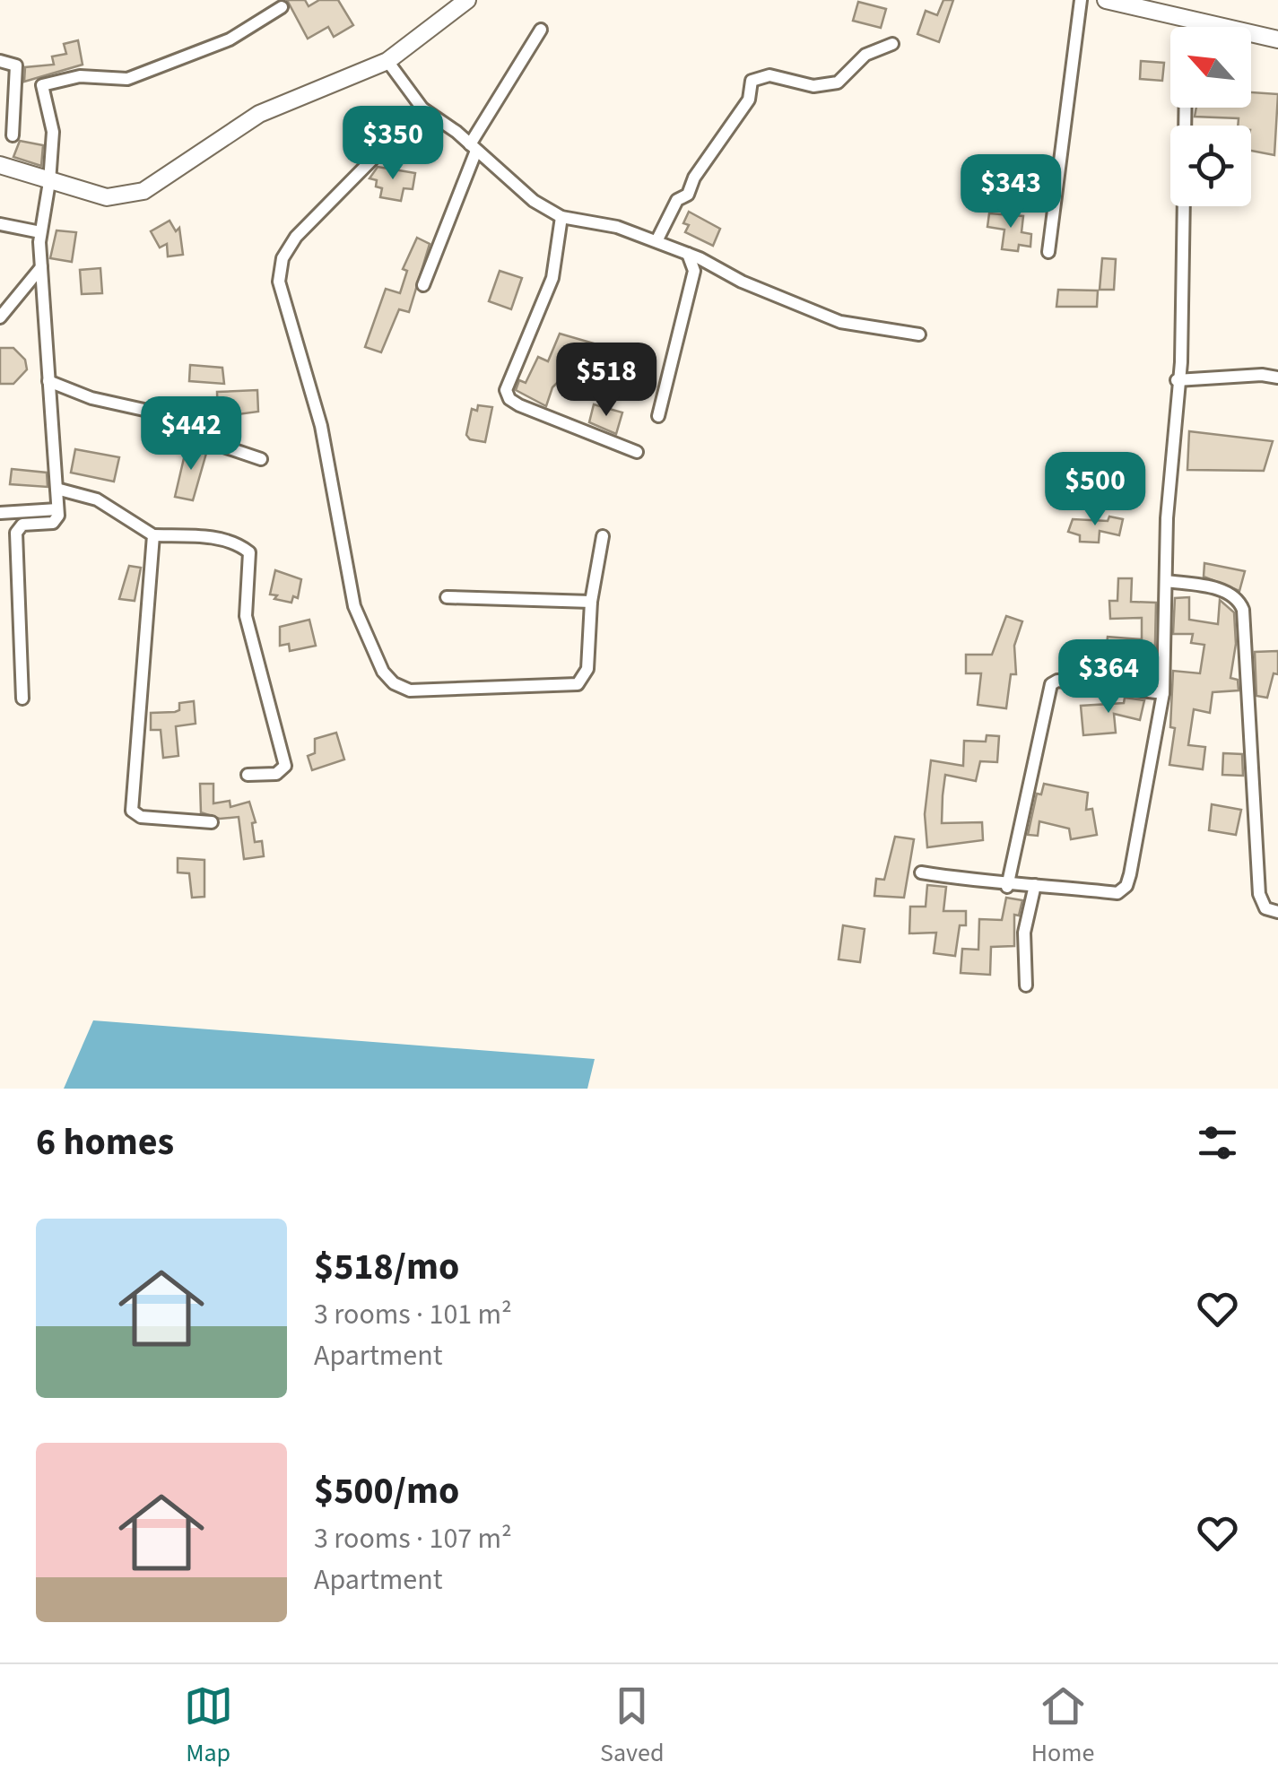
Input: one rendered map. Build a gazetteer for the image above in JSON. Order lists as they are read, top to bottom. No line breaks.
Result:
{"north":"top left","page":{"price":["$350","$343","$518","$442","$500","$364"],"heading":"6 homes","list":[{"name":"$518/mo","note":"3 rooms · 101 m² · Apartment"},{"name":"$500/mo","note":"3 rooms · 107 m² · Apartment"}],"tabs":["Map","Saved","Home"]}}
